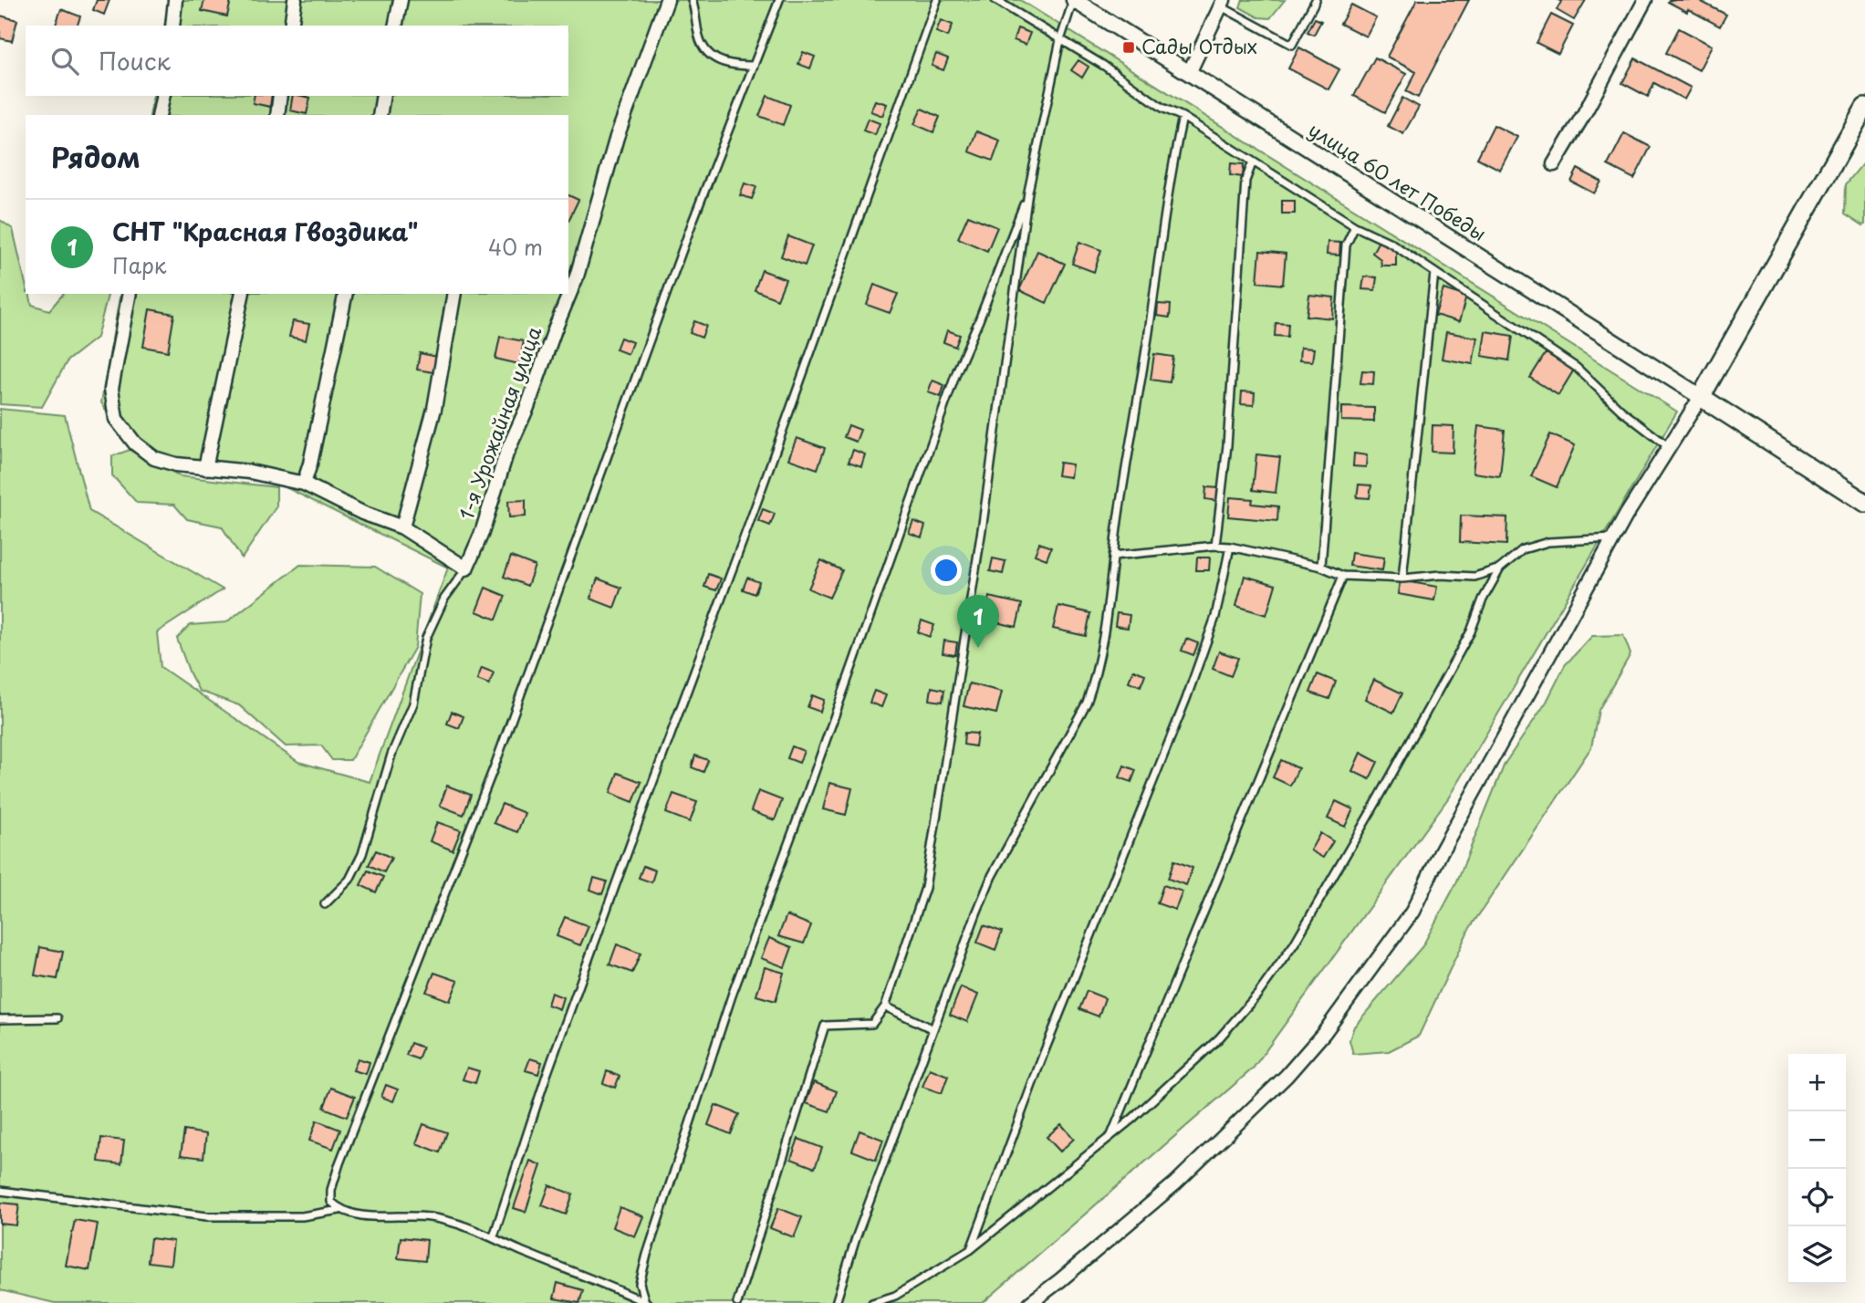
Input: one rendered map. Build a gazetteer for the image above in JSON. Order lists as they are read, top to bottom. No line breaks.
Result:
{"streets":{"street":["улица 60 лет Победы","1-я Урожайная улица"]},"places":{"transit":["Сады Отдых"]},"page":{"search":"Поиск","heading":"Рядом","list":[{"mark":"1","name":"СНТ \"Красная Гвоздика\"","note":"Парк","value":"40 m"}],"pins":"1","map_buttons":["+","−"]}}
